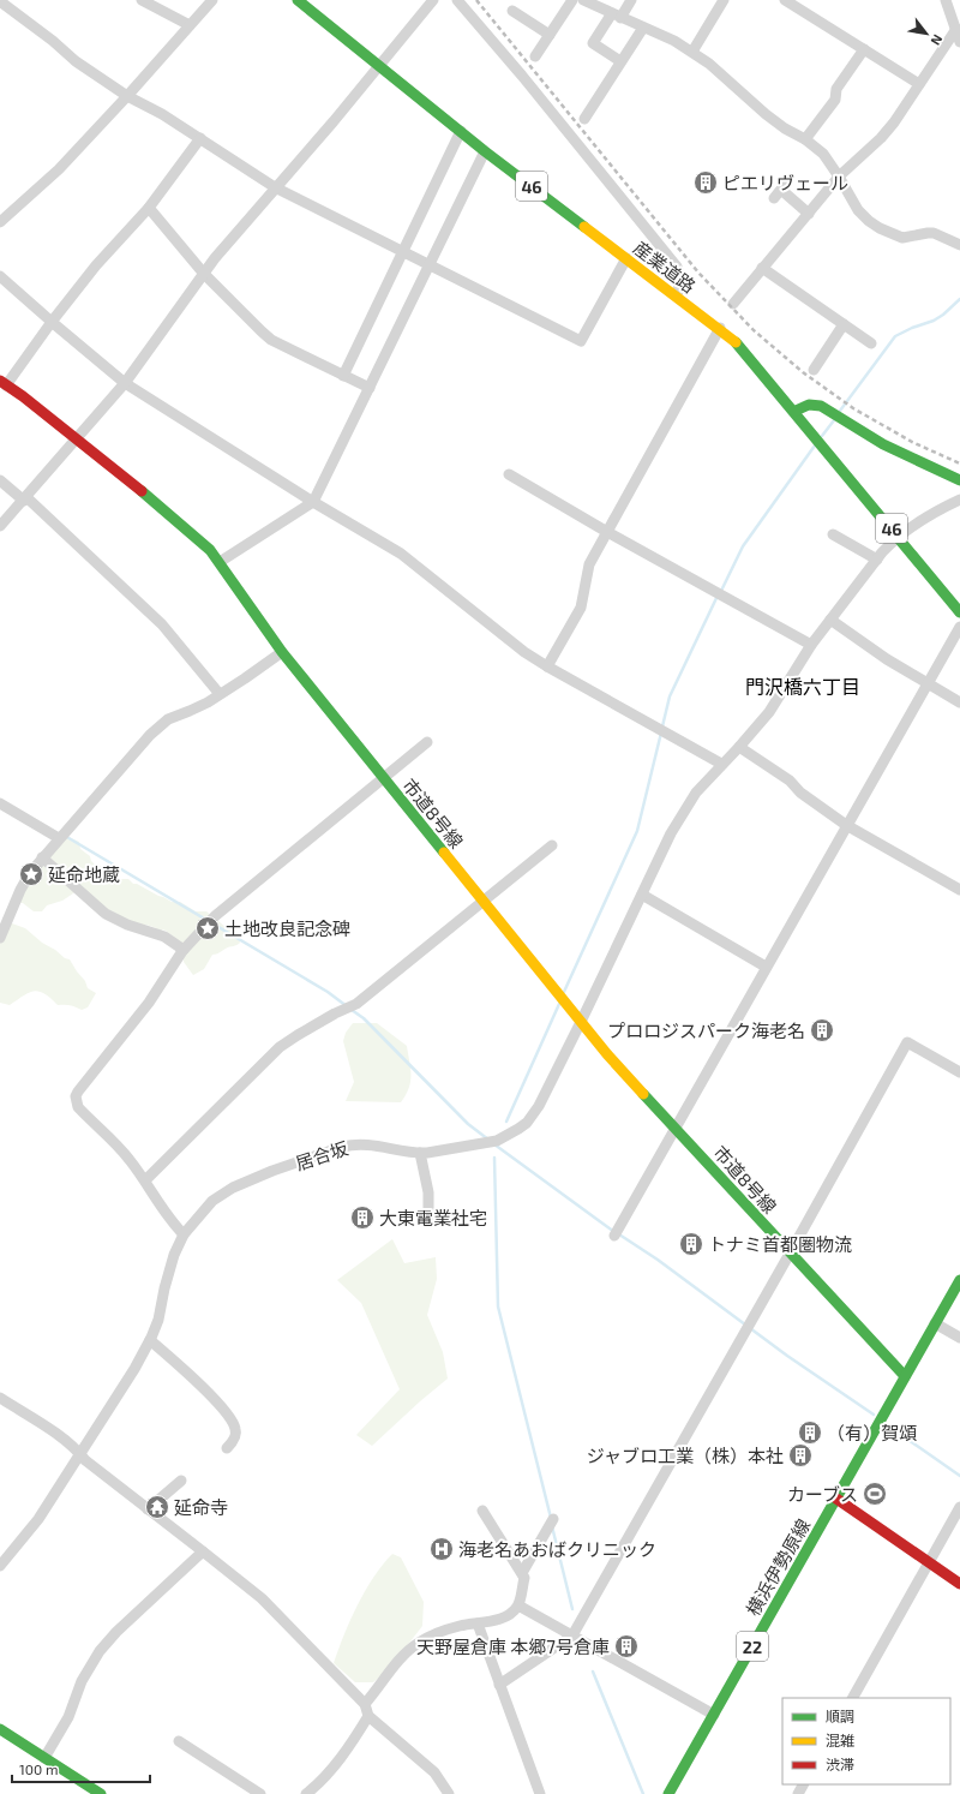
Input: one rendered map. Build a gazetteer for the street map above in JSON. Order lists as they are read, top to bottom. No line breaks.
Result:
{"streets":{"street":["46","産業道路","市道8号線","居合坂","横浜伊勢原線","22"]},"crossings":[["市道8号線","横浜伊勢原線"]],"districts":["門沢橋六丁目"],"places":{"building":["ピエリヴェール","プロロジスパーク海老名","大東電業社宅","トナミ首都圏物流","（有）賀頌","ジャブロ工業（株）本社","天野屋倉庫 本郷7号倉庫"],"place":["延命地蔵","土地改良記念碑"],"sports":["カーブス"],"temple":["延命寺"],"hospital":["海老名あおばクリニック"]},"legend":["順調","混雑","渋滞"],"scale_bar":"100 m","north":"bottom right"}
